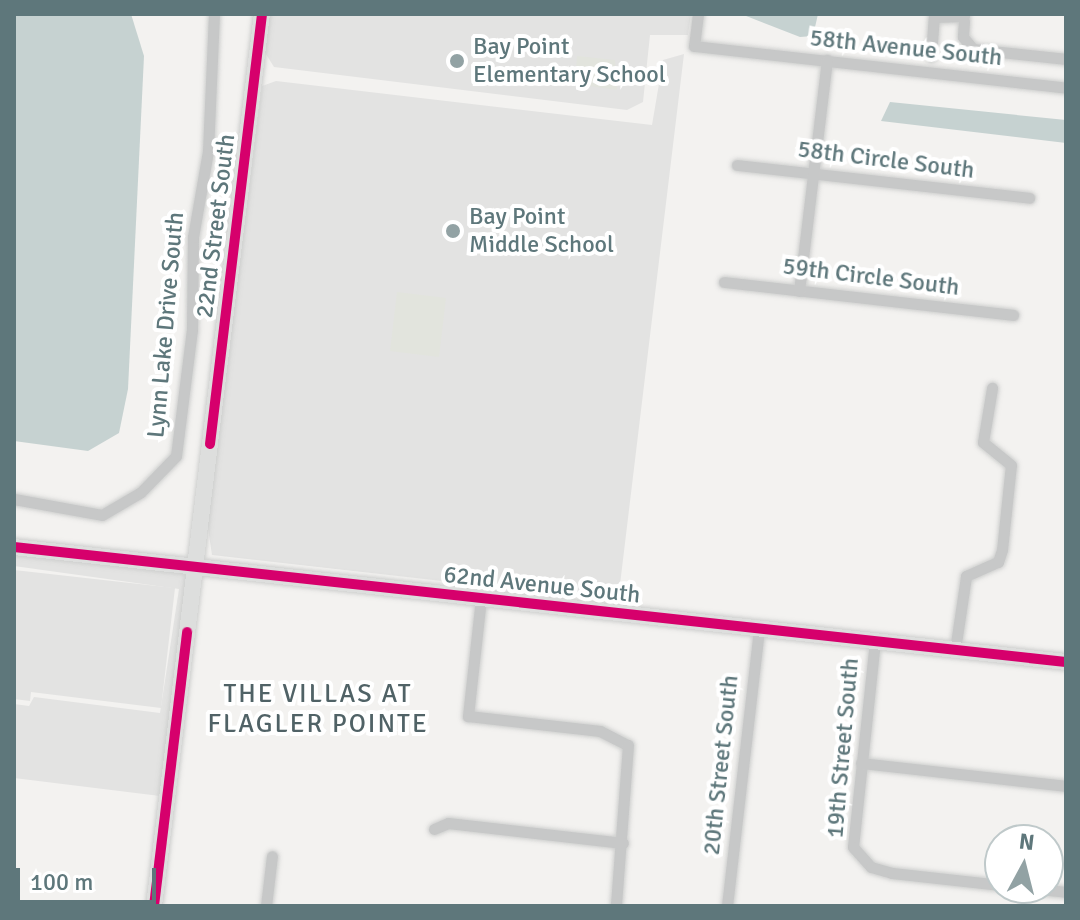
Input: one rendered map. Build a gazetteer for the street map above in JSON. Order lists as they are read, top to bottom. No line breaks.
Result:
{"streets":{"street":["58th Avenue South","58th Circle South","22nd Street South","59th Circle South","Lynn Lake Drive South","62nd Avenue South","19th Street South","20th Street South"]},"crossings":[["22nd Street South","62nd Avenue South"],["62nd Avenue South","19th Street South"],["62nd Avenue South","20th Street South"]],"districts":["THE VILLAS AT FLAGLER POINTE"],"places":["Bay Point Elementary School","Bay Point Middle School"],"scale_bar":"100 m","north":"top"}
